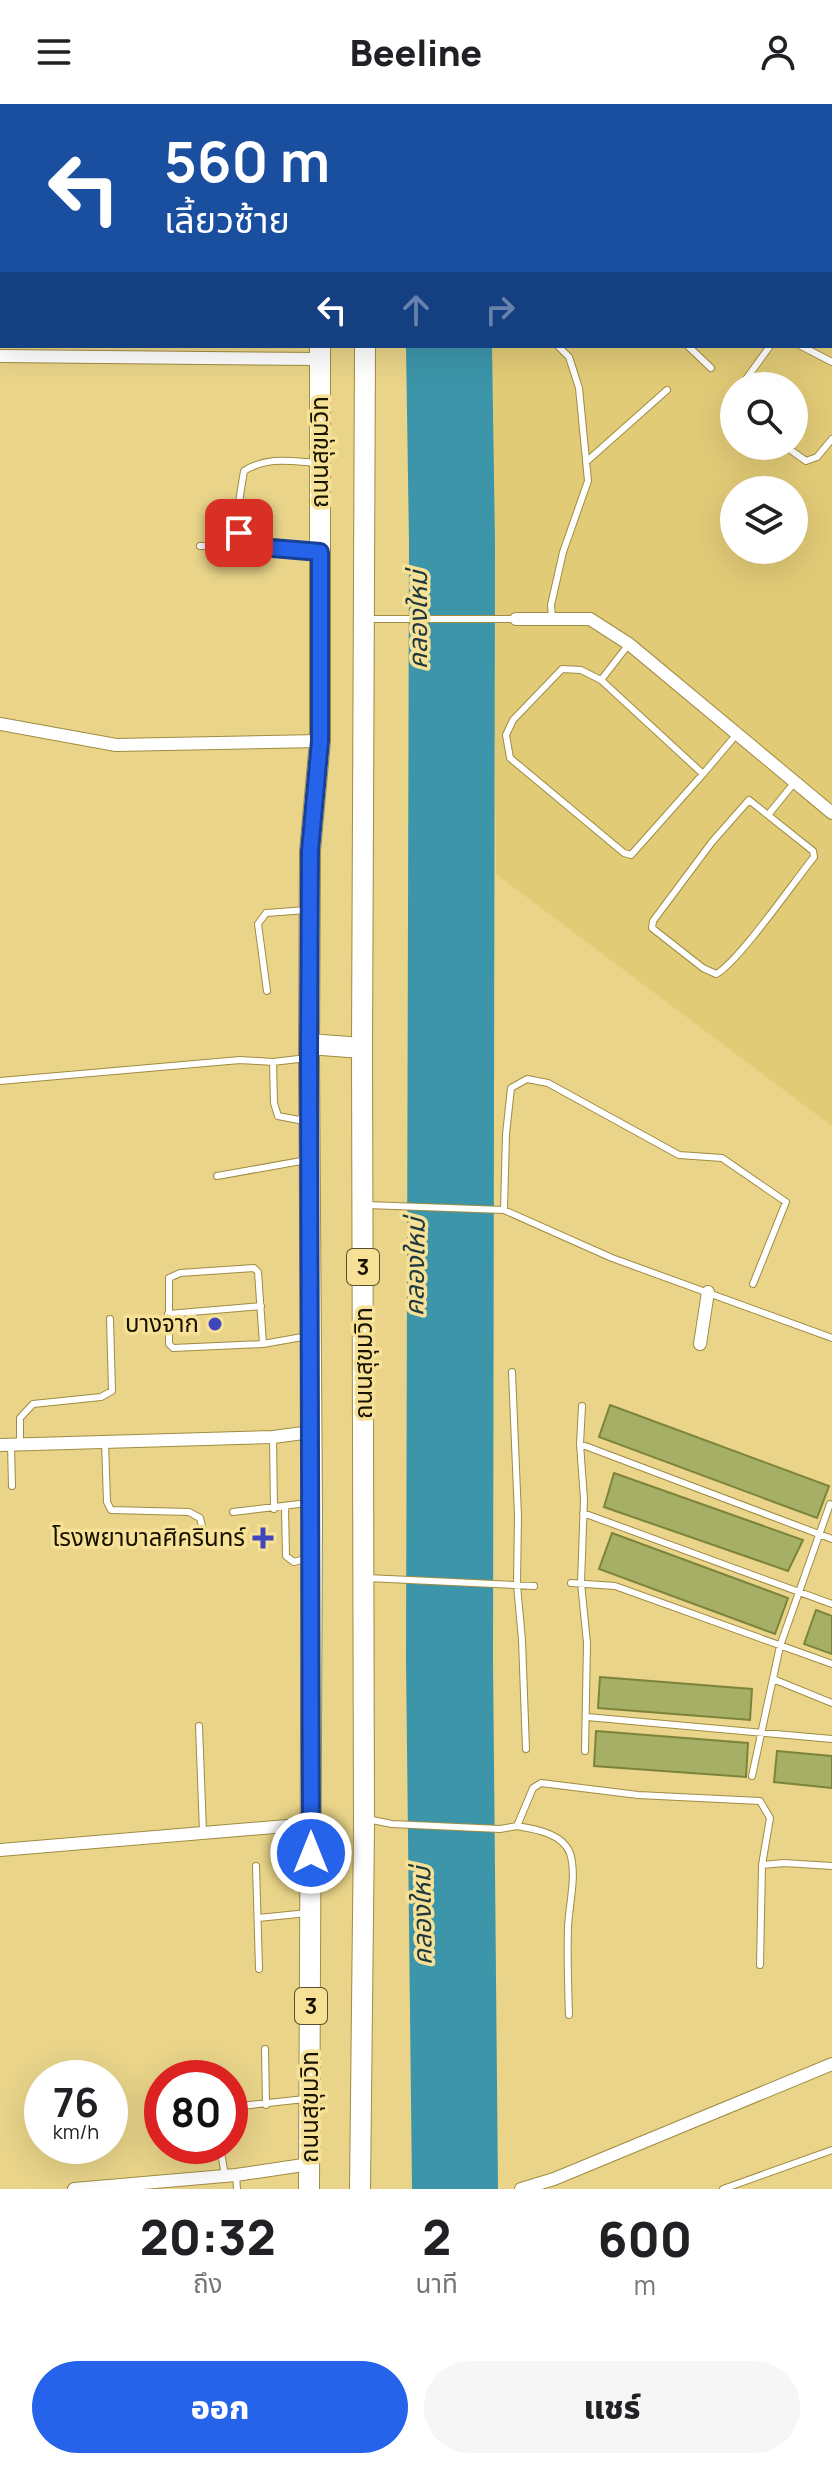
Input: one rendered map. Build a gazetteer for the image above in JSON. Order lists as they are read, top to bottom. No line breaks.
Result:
{"streets":{"highway":["ถนนสุขุมวิท","3"]},"water":["คลองใหม่"],"places":{"other":["บางจาก"],"health":["โรงพยาบาลศิครินทร์"]},"page":{"header":"Beeline","turn":["560 m","เลี้ยวซ้าย"],"speed":"76 km/h","limit":"80","eta":["20:32","ถึง","2","นาที","600","m"],"buttons":["ออก","แชร์"]}}
